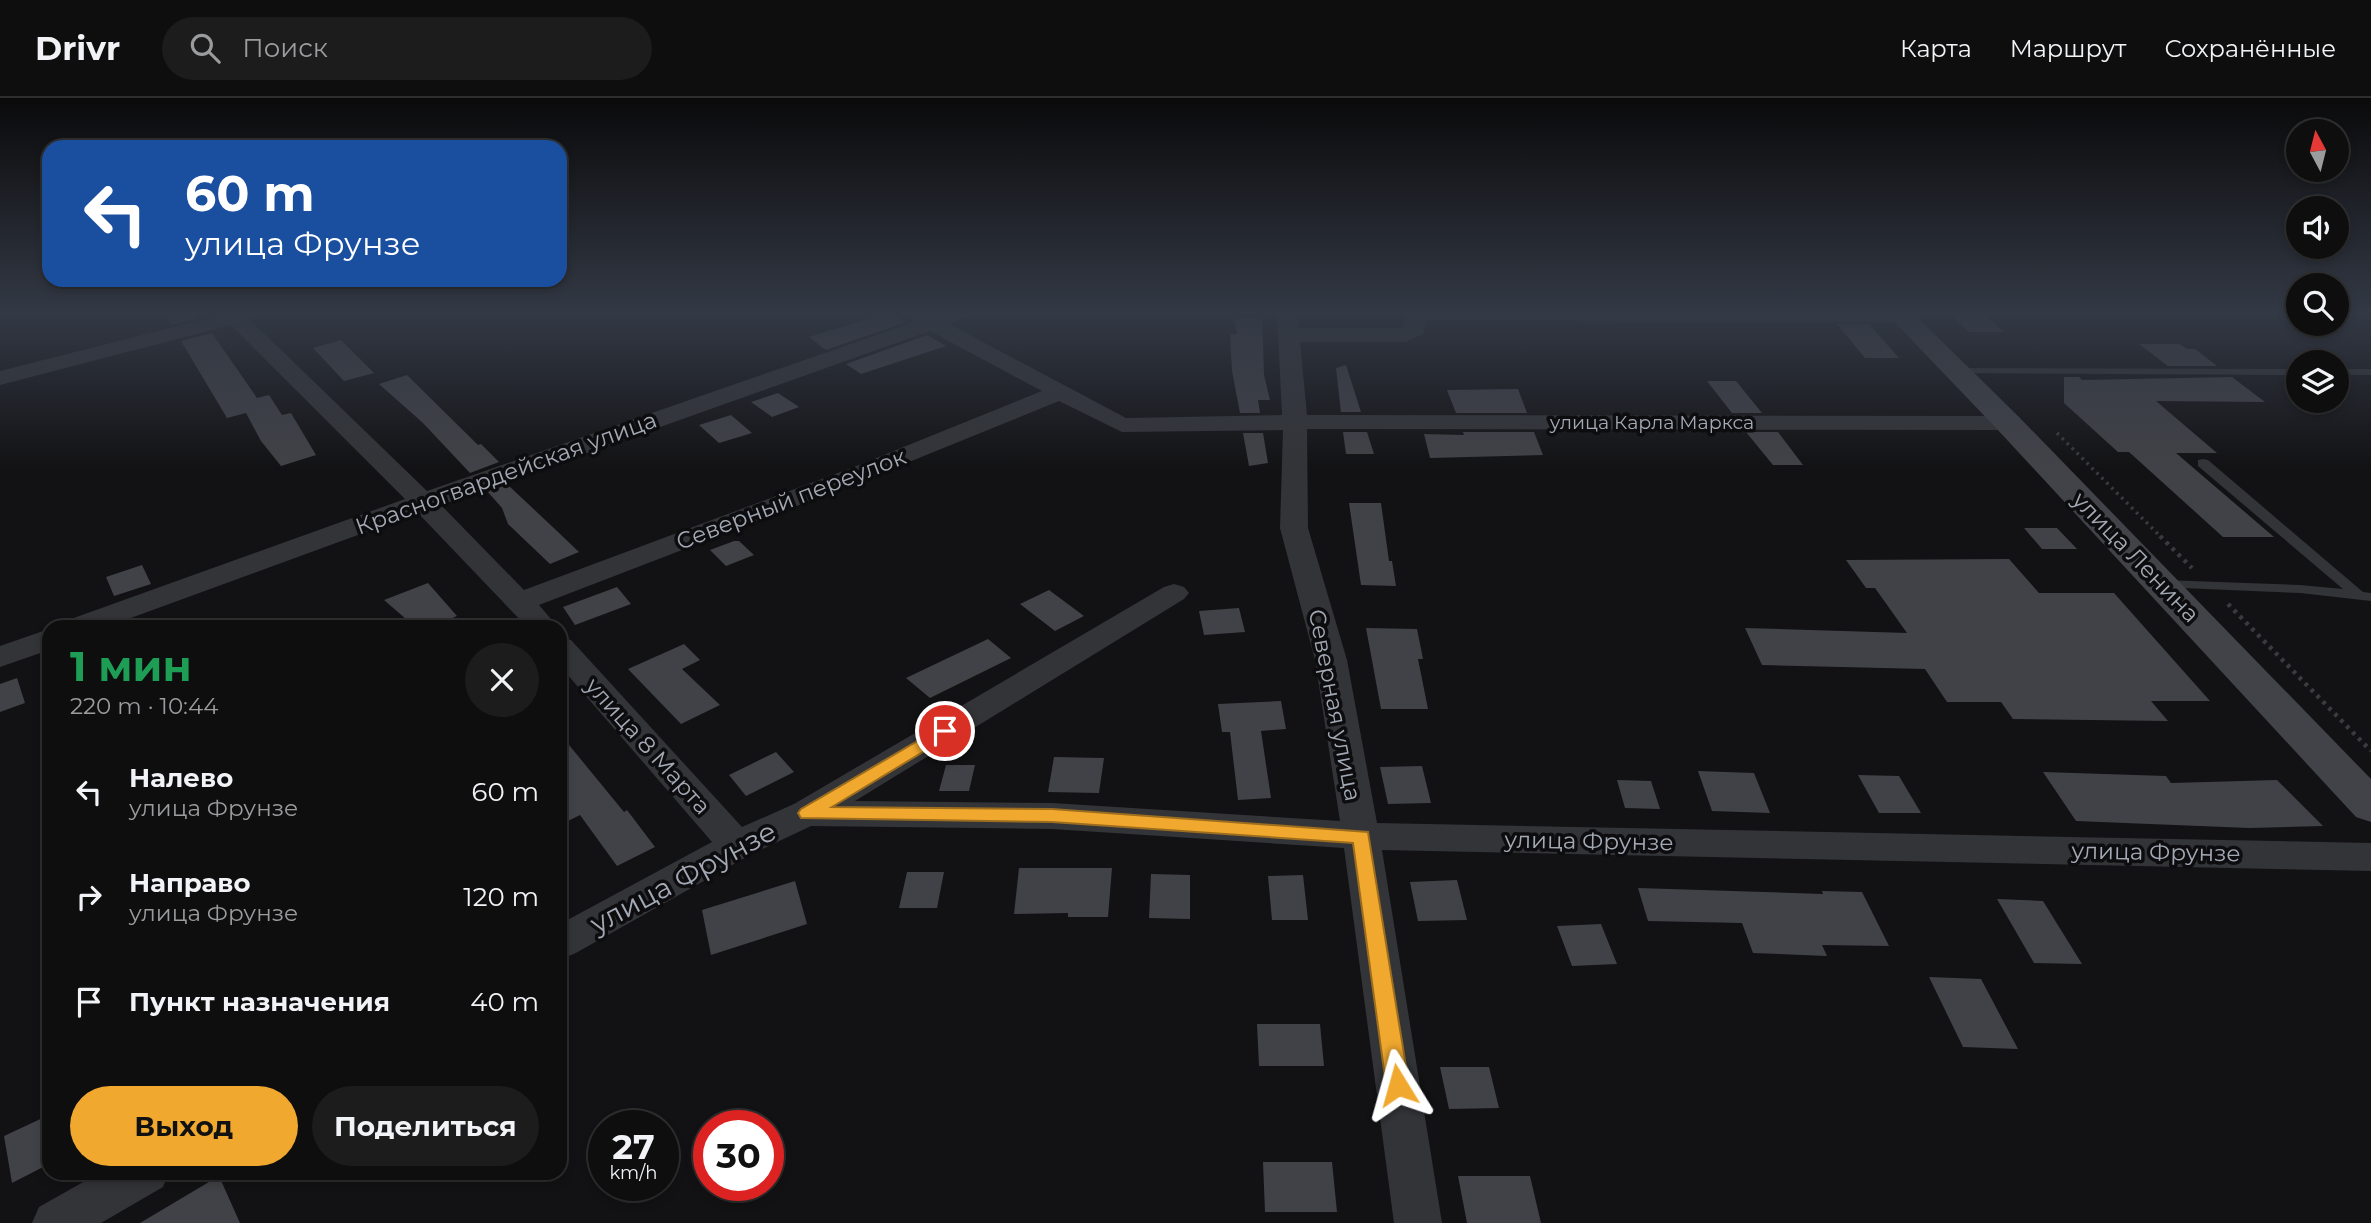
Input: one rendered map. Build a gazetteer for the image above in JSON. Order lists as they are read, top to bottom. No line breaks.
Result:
{"streets":{"main road":["улица Ленина"],"street":["улица Карла Маркса","Красногвардейская улица","Северный переулок","Северная улица","улица 8 Марта","улица Фрунзе"]},"crossings":[["улица Карла Маркса","Северный переулок"],["улица Карла Маркса","улица Ленина"],["улица Карла Маркса","Северная улица"],["Северная улица","улица Фрунзе"],["улица 8 Марта","улица Фрунзе"]],"north":"top","page":{"header":"Drivr","search":"Поиск","nav":["Карта","Маршрут","Сохранённые"],"turn":["60 m","улица Фрунзе"],"heading":["1 мин","220 m · 10:44"],"list":[{"name":"Налево","note":"улица Фрунзе","value":"60 m"},{"name":"Направо","note":"улица Фрунзе","value":"120 m"},{"name":"Пункт назначения","value":"40 m"}],"buttons":["Выход","Поделиться"],"speed":"27 km/h","limit":"30"}}
